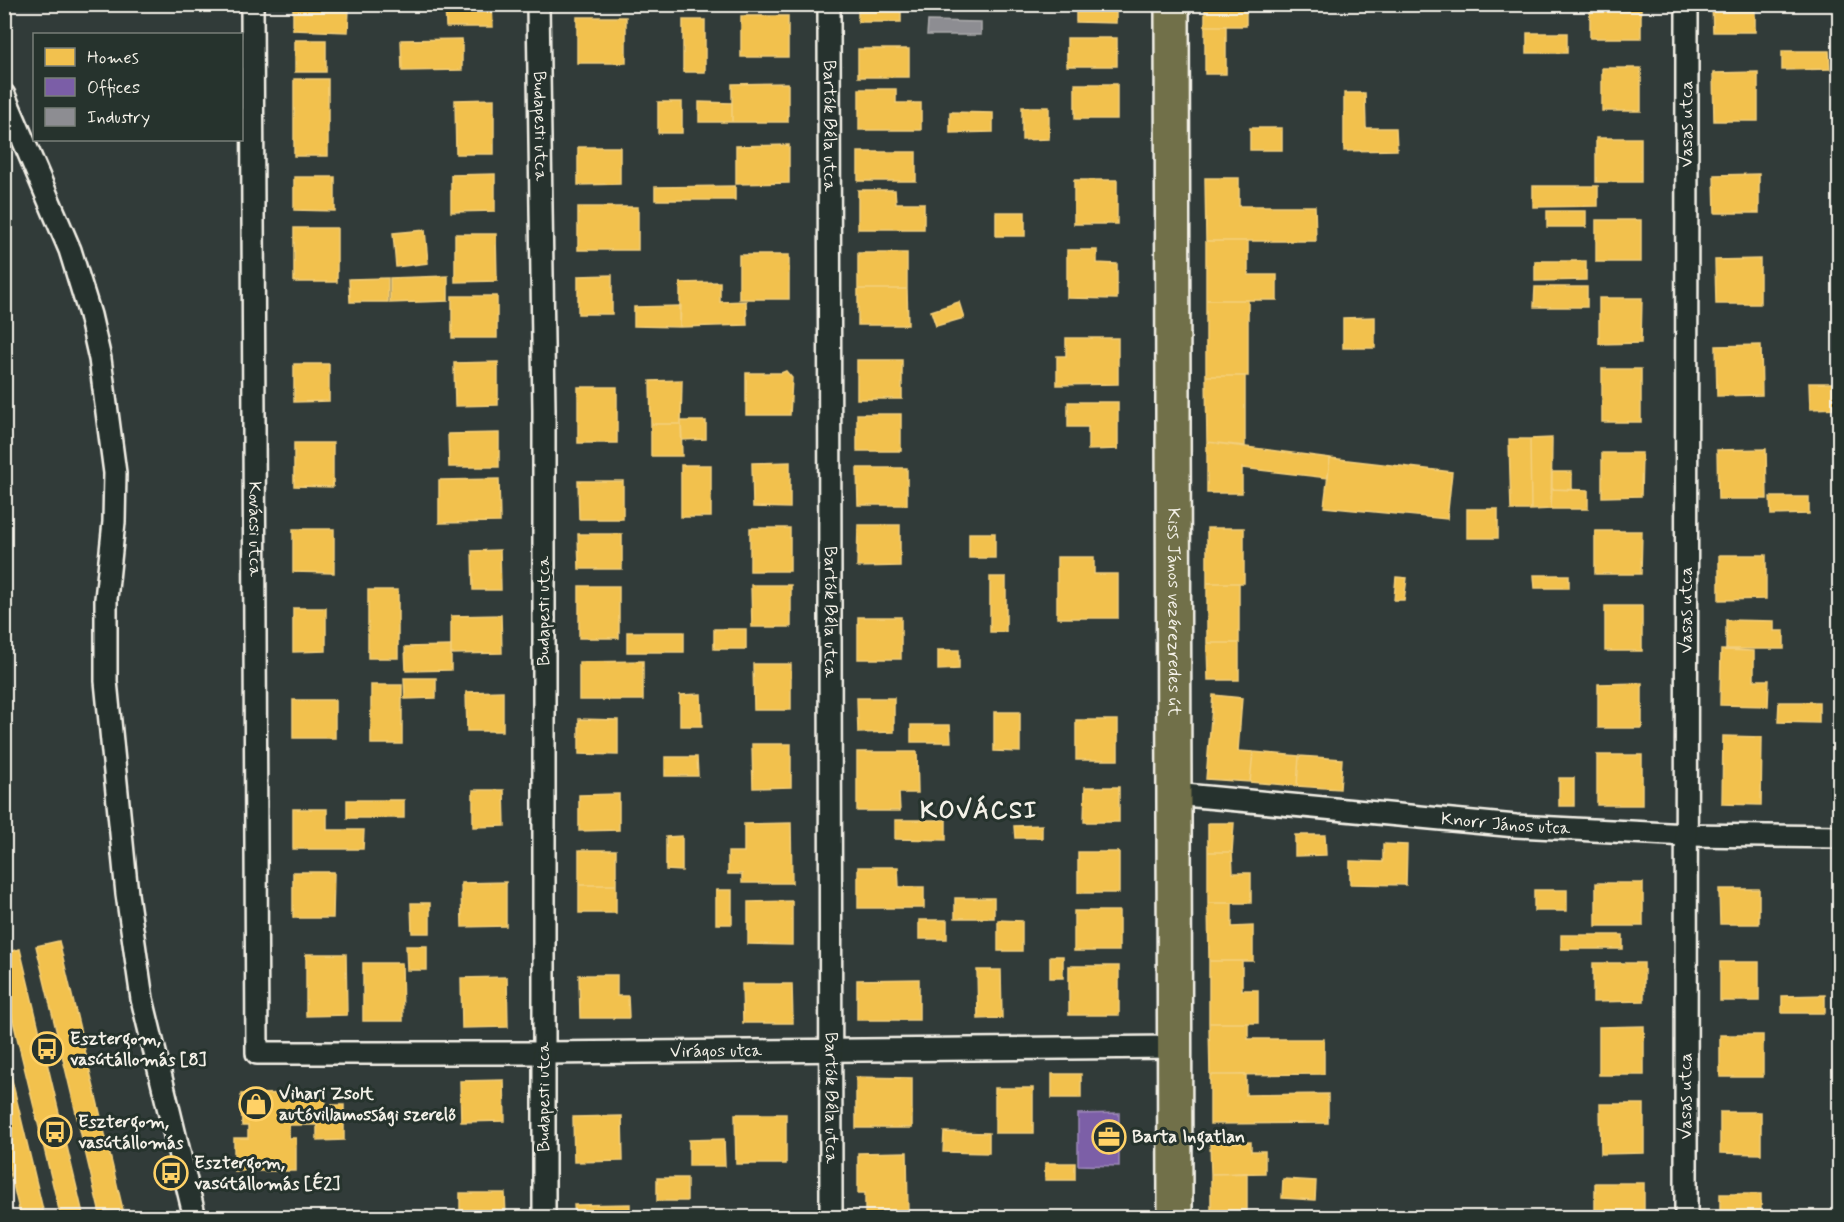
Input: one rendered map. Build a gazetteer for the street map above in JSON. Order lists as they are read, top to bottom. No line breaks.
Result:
{"streets":{"main road":["Kiss János vezérezredes út"],"street":["Budapesti utca","Bartók Béla utca","Vasas utca","Kovácsi utca","Knorr János utca","Virágos utca"]},"crossings":[["Budapesti utca","Virágos utca"],["Bartók Béla utca","Virágos utca"],["Vasas utca","Knorr János utca"],["Kovácsi utca","Virágos utca"],["Kiss János vezérezredes út","Knorr János utca"],["Kiss János vezérezredes út","Virágos utca"]],"districts":["KOVÁCSI"],"places":{"bus stop":["Esztergom, vasútállomás [8]","Esztergom, vasútállomás","Esztergom, vasútállomás [É2]"],"shop":["Vihari Zsolt autóvillamossági szerelő"],"office":["Barta Ingatlan"]},"legend":["Homes","Offices","Industry"]}
